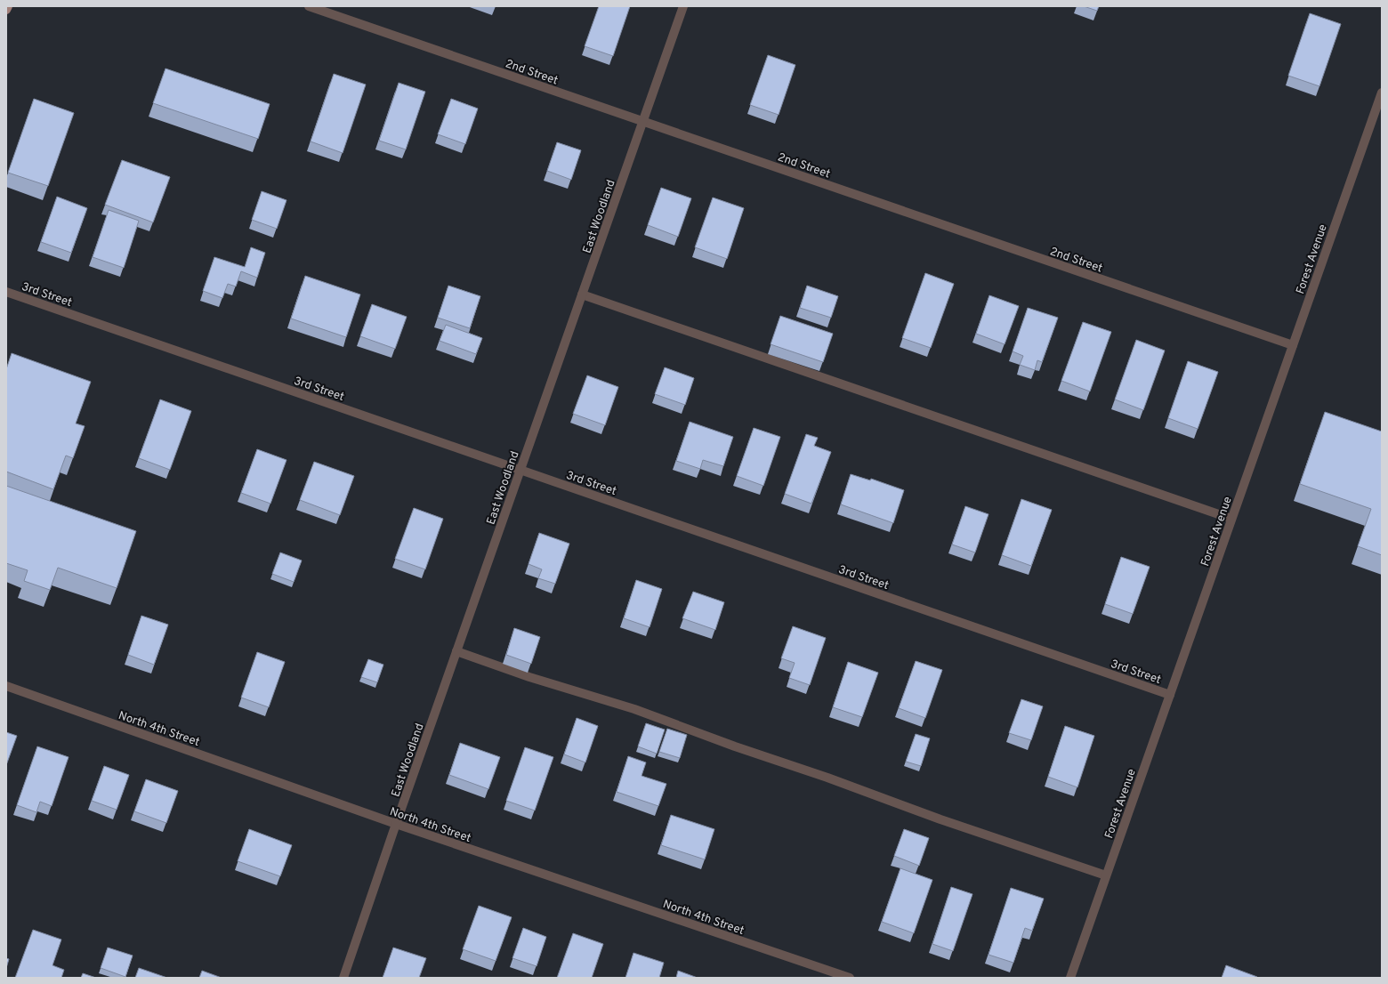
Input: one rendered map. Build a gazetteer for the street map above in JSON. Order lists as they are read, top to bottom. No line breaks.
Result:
{"streets":{"street":["2nd Street","East Woodland","Forest Avenue","3rd Street","North 4th Street"]},"crossings":[["2nd Street","East Woodland"],["2nd Street","Forest Avenue"],["East Woodland","3rd Street"],["East Woodland","North 4th Street"],["Forest Avenue","3rd Street"]]}
